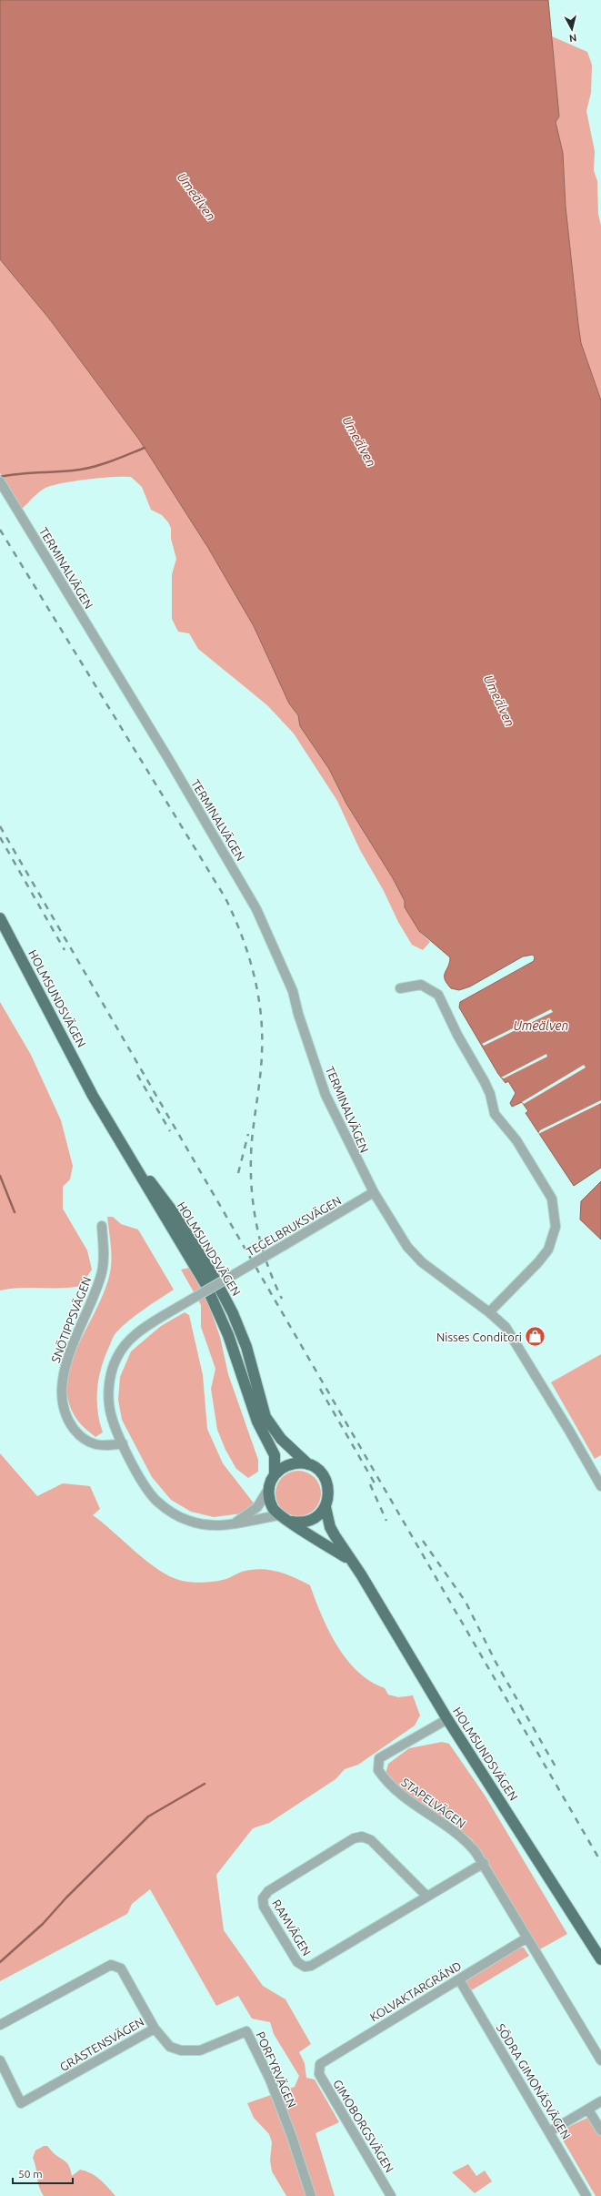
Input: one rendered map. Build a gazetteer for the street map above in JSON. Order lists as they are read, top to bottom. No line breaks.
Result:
{"streets":{"main road":["HOLMSUNDSVÄGEN"],"street":["TERMINALVÄGEN","TEGELBRUKSVÄGEN","SNÖTIPPSVÄGEN","STAPELVÄGEN","RAMVÄGEN","KOLVAKTARGRÄND","GRÅSTENSVÄGEN","PORFYRVÄGEN","SÖDRA GIMONÄSVÄGEN","GIMOBORGSVÄGEN"]},"crossings":[["TERMINALVÄGEN","TEGELBRUKSVÄGEN"],["HOLMSUNDSVÄGEN","TEGELBRUKSVÄGEN"],["HOLMSUNDSVÄGEN","STAPELVÄGEN"],["TEGELBRUKSVÄGEN","SNÖTIPPSVÄGEN"],["STAPELVÄGEN","RAMVÄGEN"],["KOLVAKTARGRÄND","SÖDRA GIMONÄSVÄGEN"],["KOLVAKTARGRÄND","GIMOBORGSVÄGEN"],["GRÅSTENSVÄGEN","PORFYRVÄGEN"]],"water":["Umeälven"],"places":{"shop":["Nisses Conditori"]},"scale_bar":"50 m","north":"bottom"}
